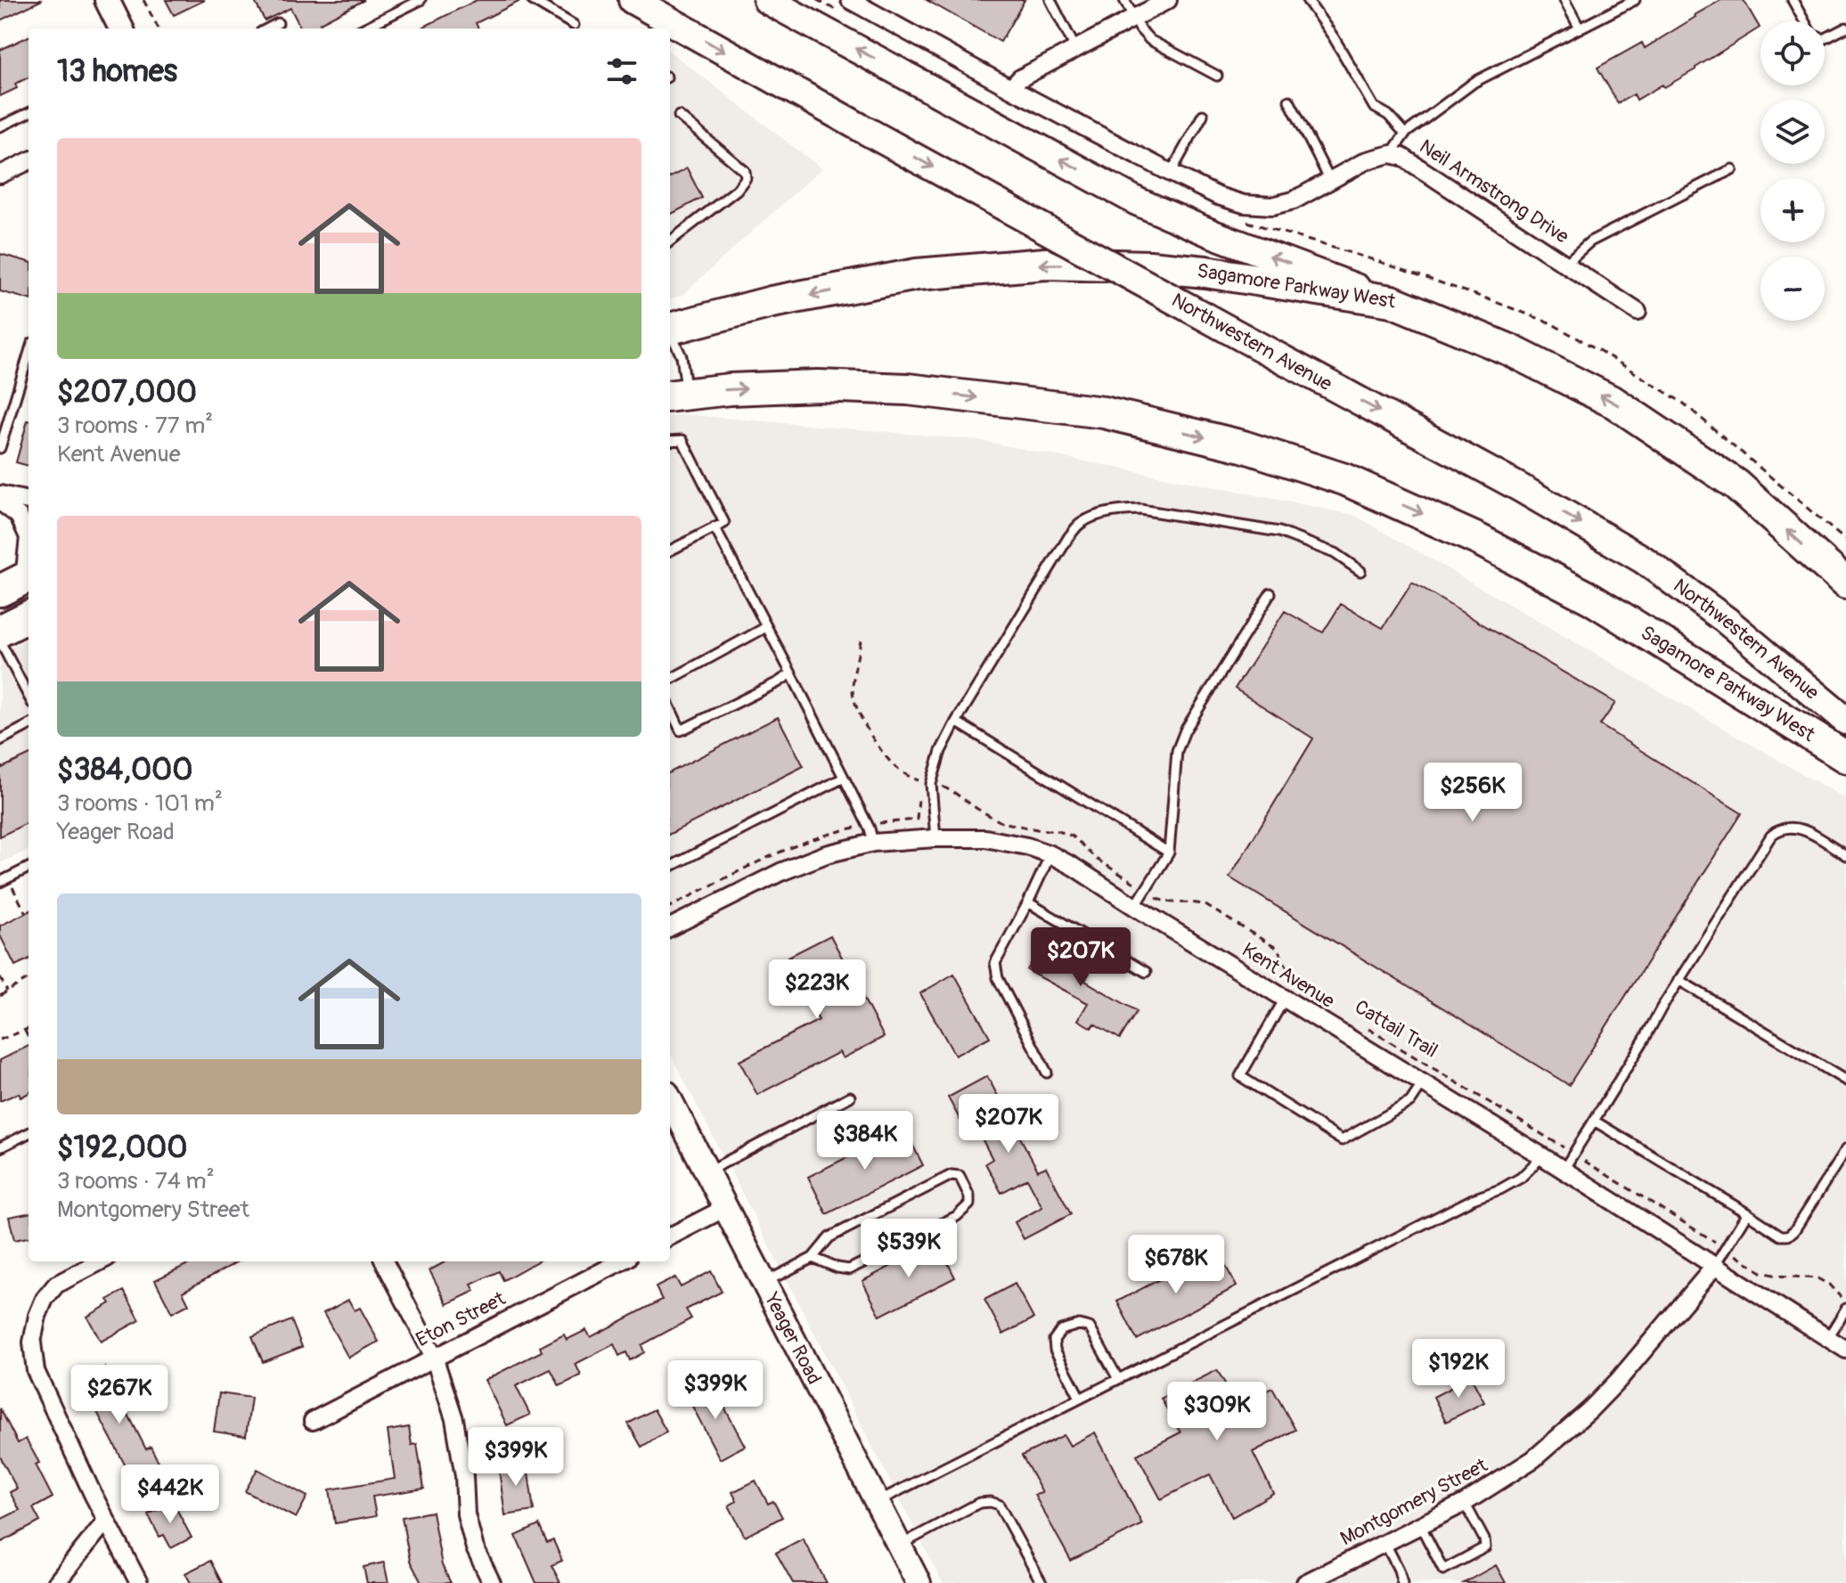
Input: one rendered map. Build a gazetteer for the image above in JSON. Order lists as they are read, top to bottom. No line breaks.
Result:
{"streets":{"highway":["Sagamore Parkway West"],"main road":["Northwestern Avenue"],"street":["Neil Armstrong Drive","Kent Avenue","Eton Street","Yeager Road","Montgomery Street"],"path":["Cattail Trail"]},"crossings":[["Kent Avenue","Montgomery Street"]],"page":{"map_buttons":["+","−"],"heading":"13 homes","list":[{"name":"$207,000","note":"3 rooms · 77 m² · Kent Avenue"},{"name":"$384,000","note":"3 rooms · 101 m² · Yeager Road"},{"name":"$192,000","note":"3 rooms · 74 m² · Montgomery Street"}],"price":["$256K","$207K","$223K","$207K","$384K","$539K","$678K","$192K","$399K","$267K","$309K","$399K","$442K"]}}
